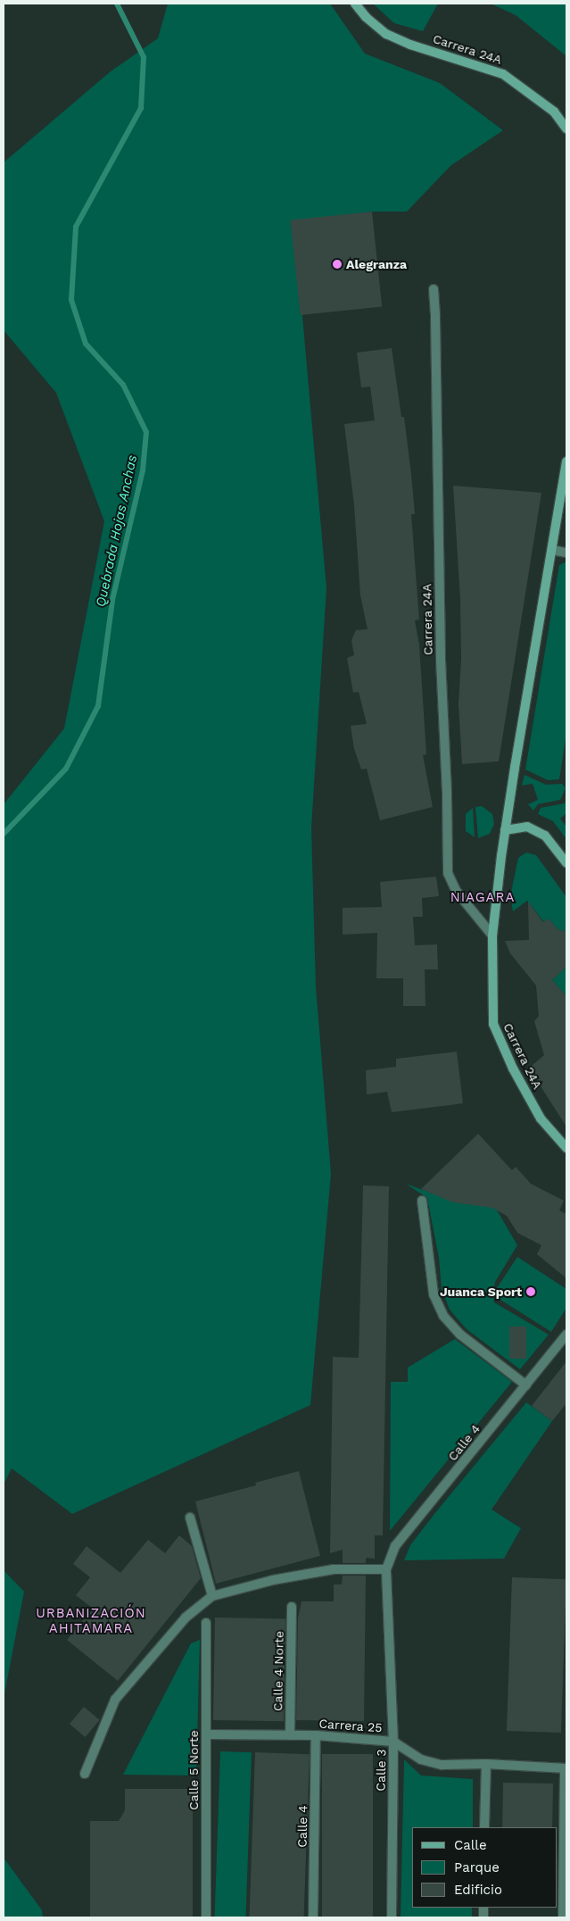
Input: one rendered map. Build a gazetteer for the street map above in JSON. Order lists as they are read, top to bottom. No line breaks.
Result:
{"streets":{"street":["Carrera 24A","Calle 4","Calle 4 Norte","Carrera 25","Calle 5 Norte","Calle 3"]},"crossings":[["Calle 4","Carrera 25"],["Calle 4","Calle 3"],["Calle 4 Norte","Carrera 25"],["Carrera 25","Calle 5 Norte"],["Carrera 25","Calle 3"]],"districts":["NIAGARA","URBANIZACIÓN AHITAMARA"],"water":["Quebrada Hojas Anchas"],"places":["Alegranza","Juanca Sport"],"legend":["Calle","Parque","Edificio"]}
